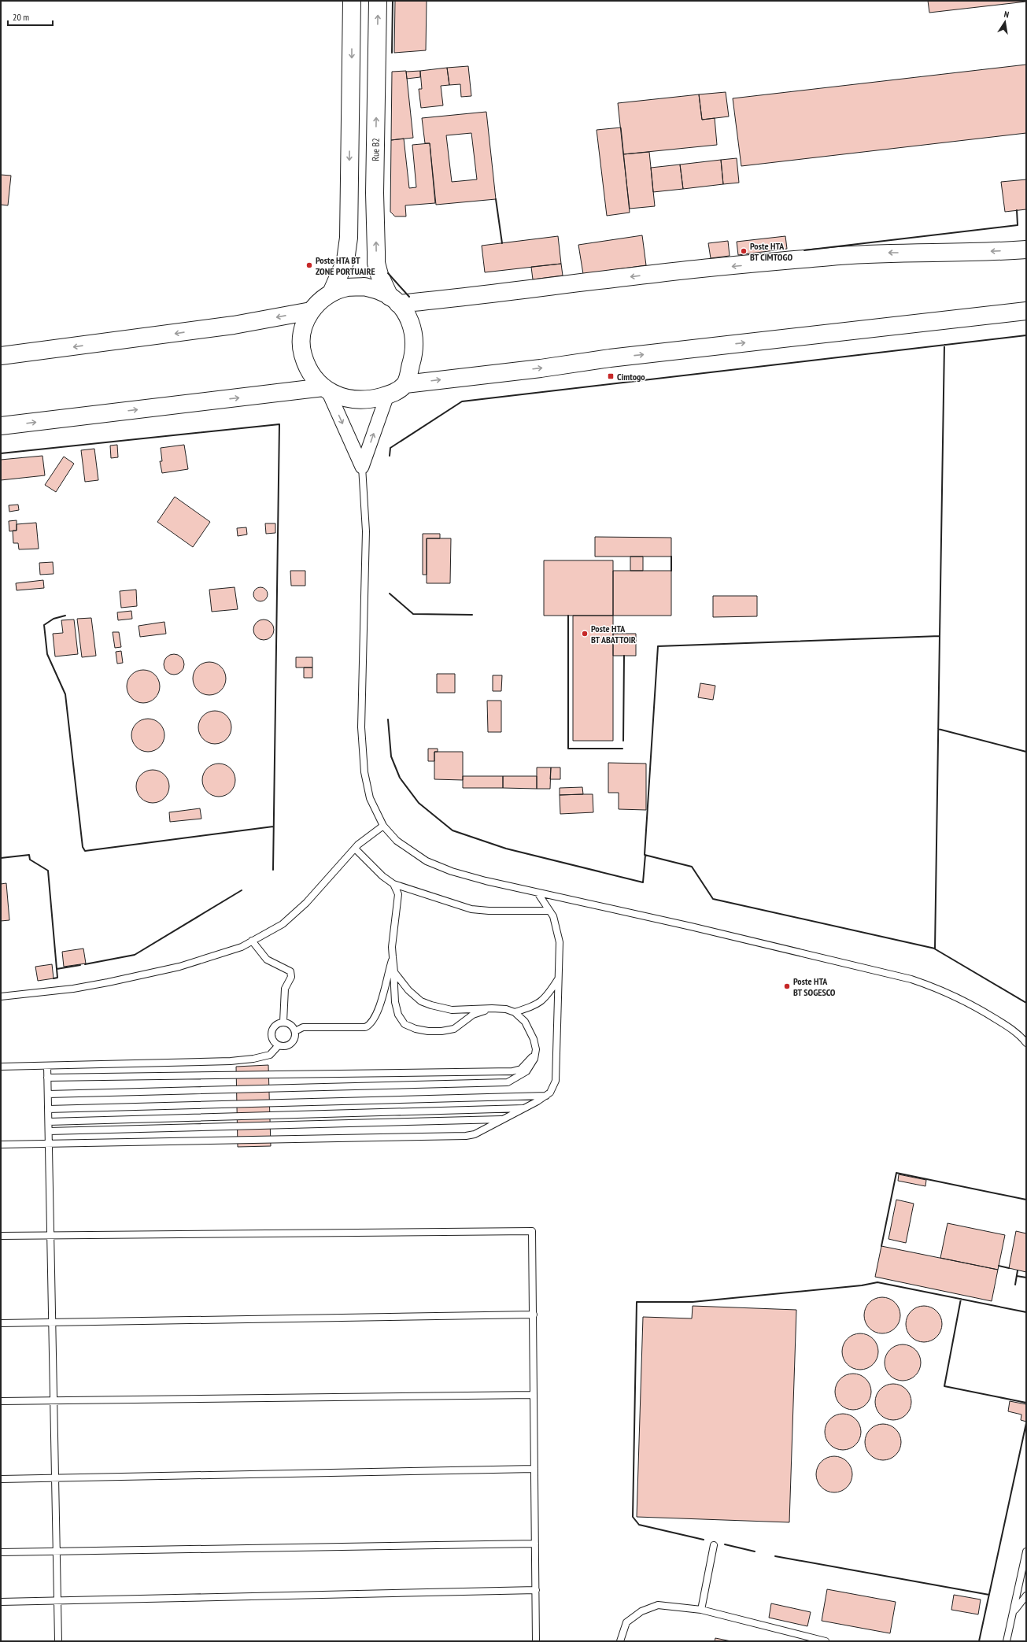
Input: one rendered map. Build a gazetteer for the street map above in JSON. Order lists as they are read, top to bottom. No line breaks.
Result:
{"streets":{"main road":["Rue B2"]},"places":{"other":["Poste HTA BT CIMTOGO","Poste HTA BT ZONE PORTUAIRE","Poste HTA BT ABATTOIR","Poste HTA BT SOGESCO"],"transit":["Cimtogo"]},"scale_bar":"20 m","north":"top"}
